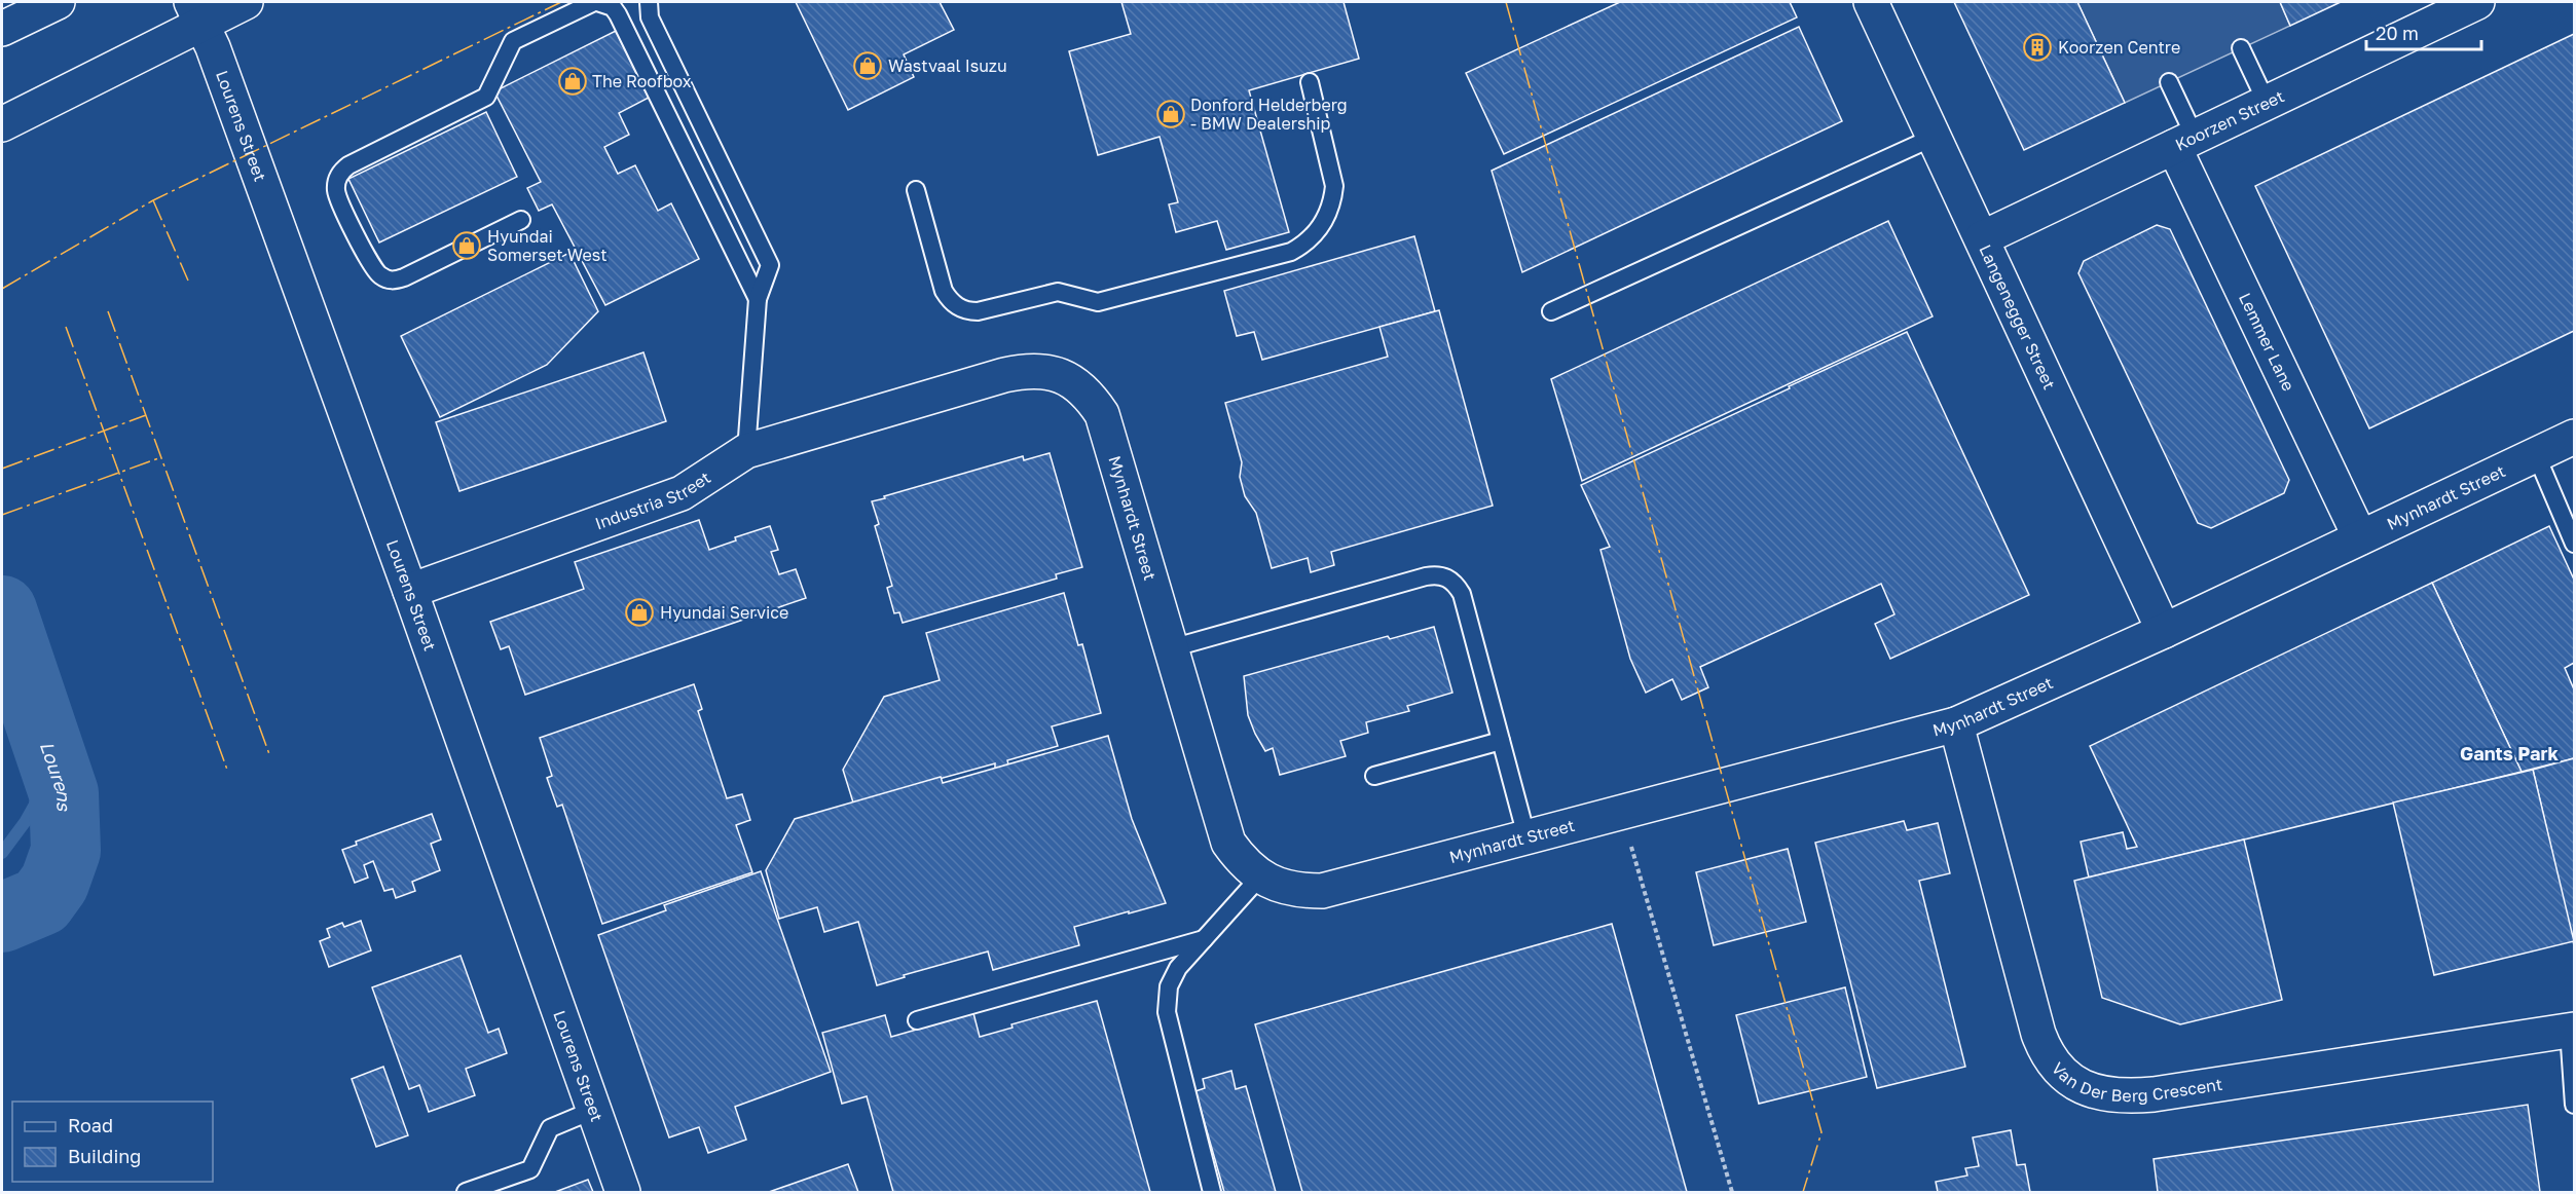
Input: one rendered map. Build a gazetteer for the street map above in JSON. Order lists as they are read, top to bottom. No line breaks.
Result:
{"streets":{"main road":["Koorzen Street","Lourens Street","Langenegger Street","Lemmer Lane","Mynhardt Street","Industria Street","Van Der Berg Crescent"]},"crossings":[["Koorzen Street","Langenegger Street"],["Koorzen Street","Lemmer Lane"],["Lourens Street","Industria Street"],["Langenegger Street","Mynhardt Street"],["Lemmer Lane","Mynhardt Street"],["Mynhardt Street","Industria Street"],["Mynhardt Street","Van Der Berg Crescent"]],"districts":["Gants Park"],"water":["Lourens"],"places":{"building":["Koorzen Centre"],"shop":["Wastvaal Isuzu","The Roofbox","Donford Helderberg - BMW Dealership","Hyundai Somerset West","Hyundai Service"]},"legend":["Road","Building"],"scale_bar":"20 m"}
